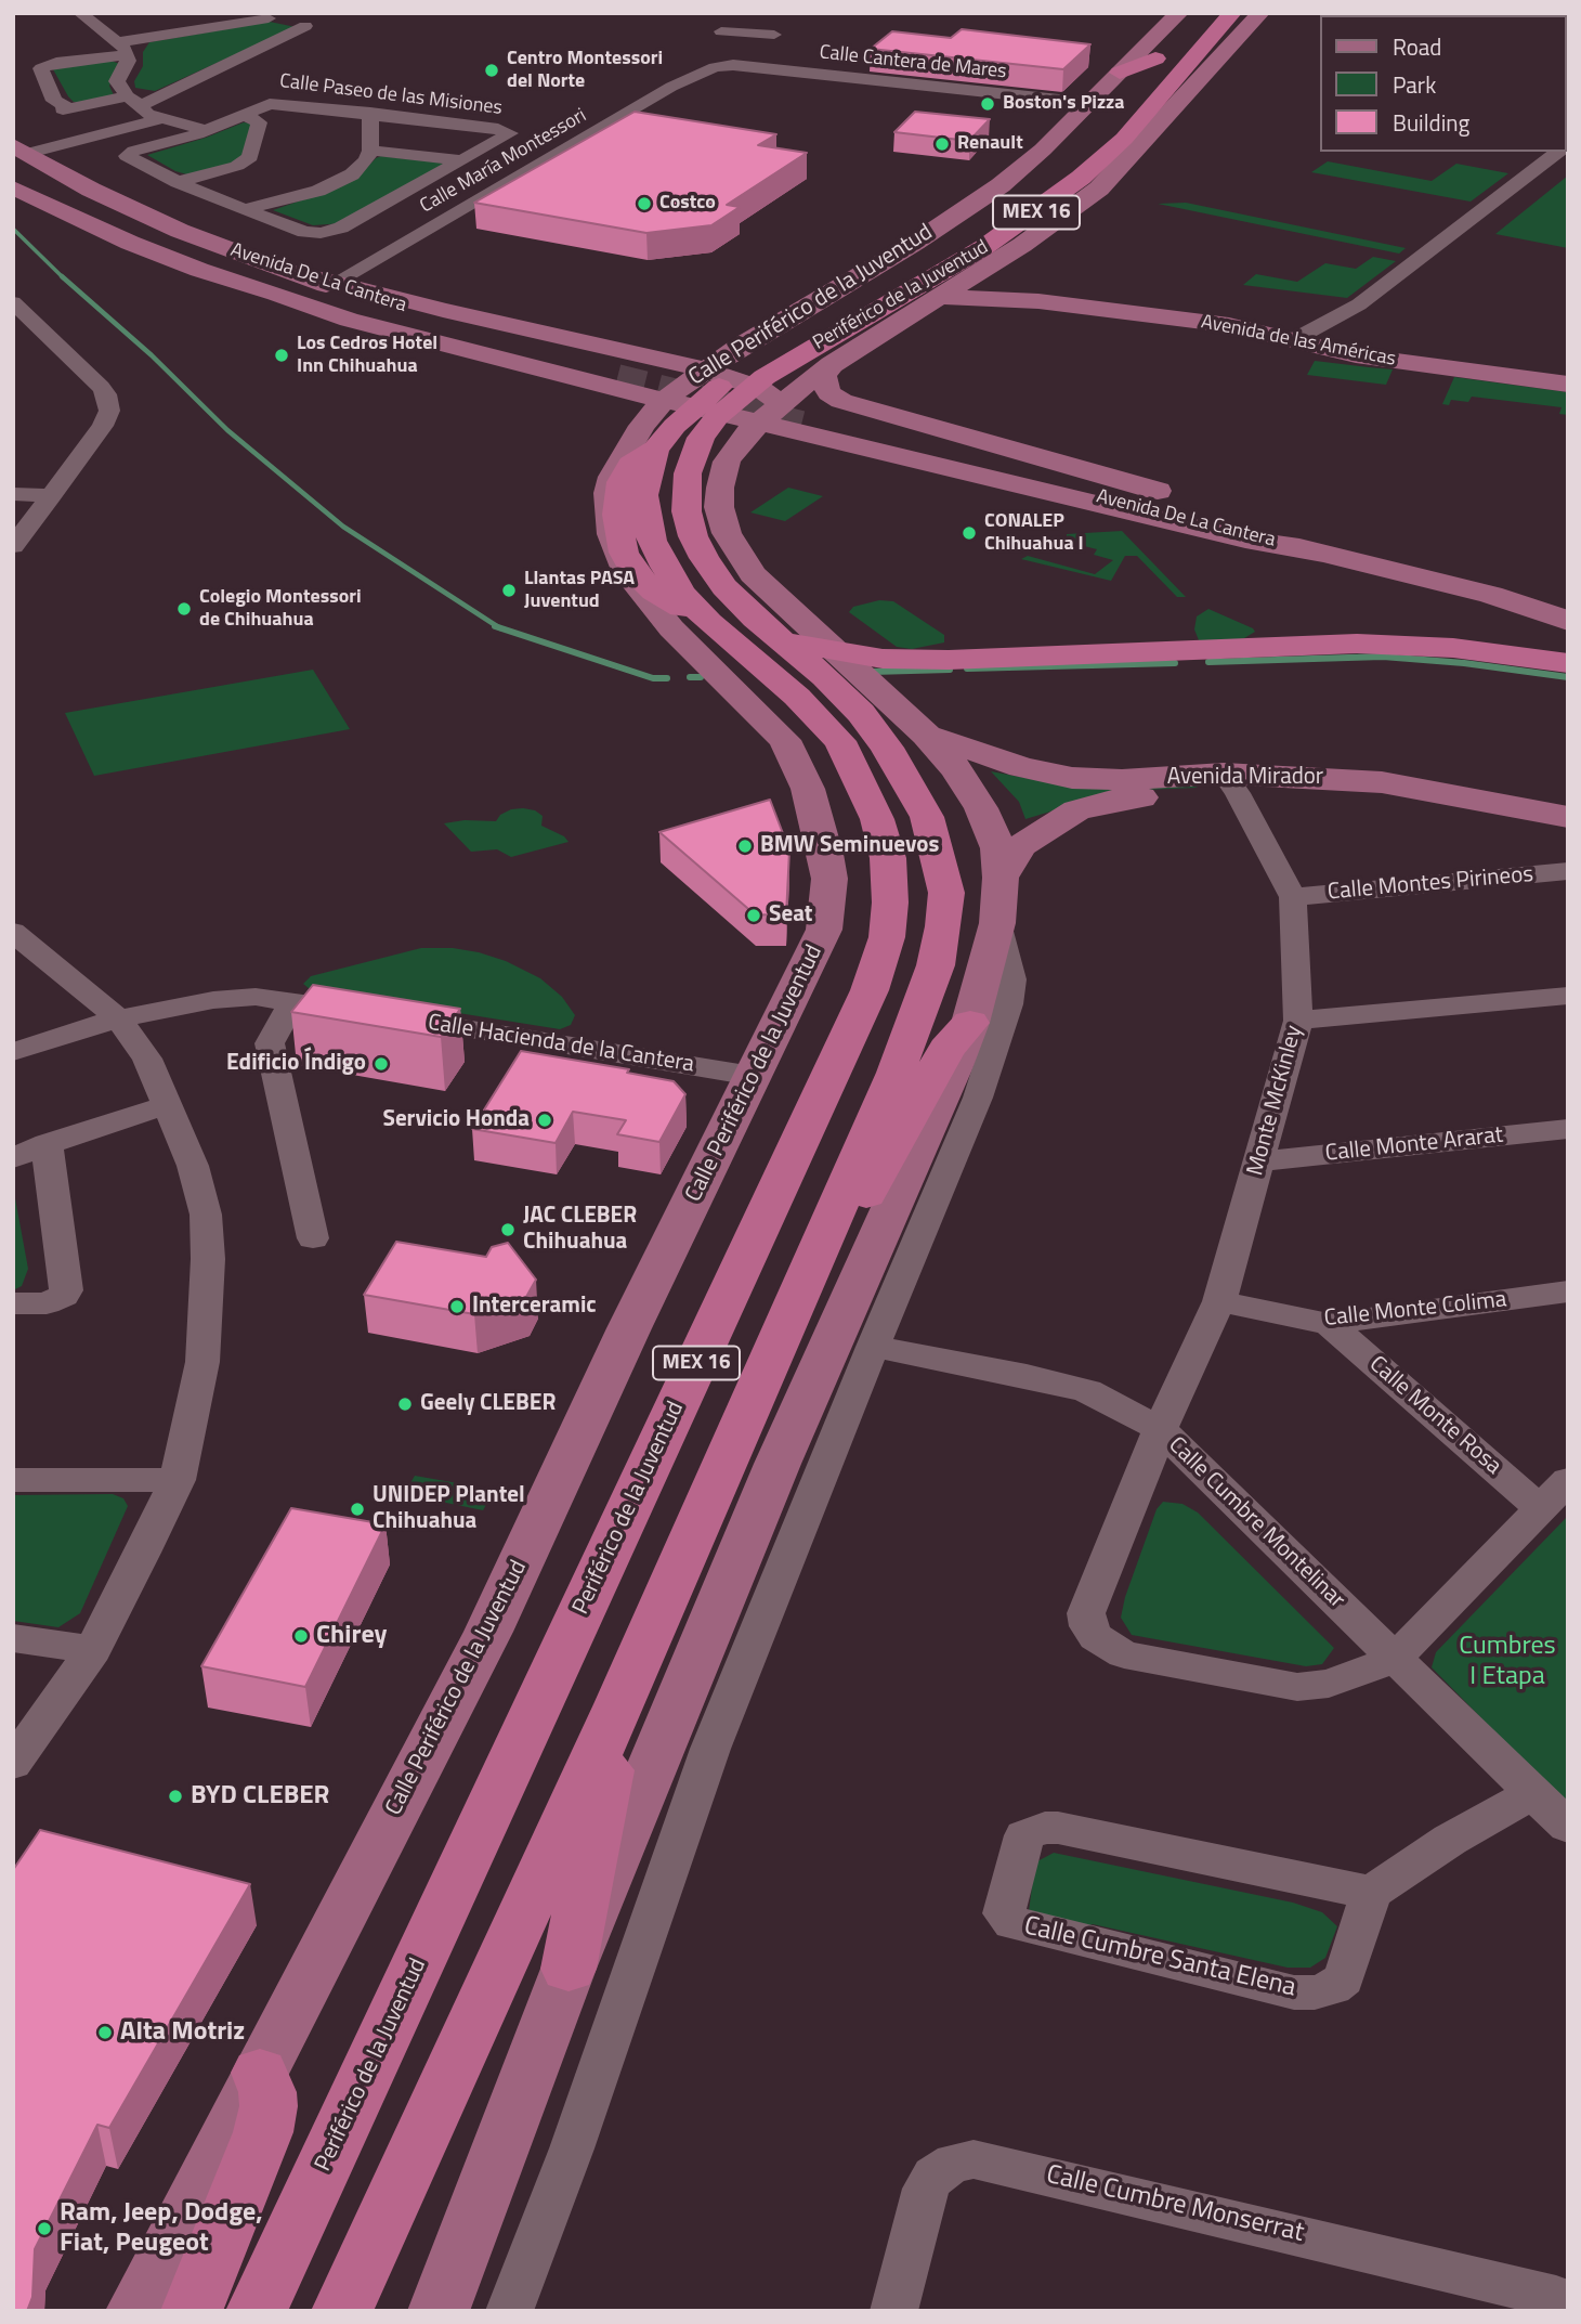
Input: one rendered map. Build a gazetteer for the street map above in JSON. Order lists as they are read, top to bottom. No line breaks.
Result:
{"streets":{"highway":["MEX 16","Periférico de la Juventud","Calle Periférico de la Juventud"],"main road":["Avenida De La Cantera","Avenida de las Américas","Avenida Mirador"],"street":["Calle Cantera de Mares","Calle Paseo de las Misiones","Calle María Montessori","Calle Montes Pirineos","Calle Hacienda de la Cantera","Monte McKinley","Calle Monte Ararat","Calle Monte Colima","Calle Monte Rosa","Calle Cumbre Montelinar","Calle Cumbre Santa Elena","Calle Cumbre Monserrat"]},"crossings":[["Calle Cantera de Mares","Calle María Montessori"],["Calle Cantera de Mares","Calle Periférico de la Juventud"],["MEX 16","Avenida De La Cantera"],["MEX 16","Periférico de la Juventud"],["MEX 16","Calle Periférico de la Juventud"],["Avenida De La Cantera","Periférico de la Juventud"],["Avenida De La Cantera","Calle Periférico de la Juventud"],["Periférico de la Juventud","Calle Periférico de la Juventud"],["Calle Periférico de la Juventud","Avenida de las Américas"],["Calle Periférico de la Juventud","Avenida Mirador"],["Calle Periférico de la Juventud","Calle Hacienda de la Cantera"],["Avenida Mirador","Monte McKinley"],["Calle Montes Pirineos","Monte McKinley"],["Monte McKinley","Calle Monte Ararat"],["Monte McKinley","Calle Monte Colima"],["Monte McKinley","Calle Cumbre Montelinar"],["Calle Monte Colima","Calle Monte Rosa"]],"parks":["Cumbres I Etapa"],"places":["Centro Montessori del Norte","Boston's Pizza","Renault","Costco","Los Cedros Hotel Inn Chihuahua","CONALEP Chihuahua I","Llantas PASA Juventud","Colegio Montessori de Chihuahua","BMW Seminuevos","Seat","Edificio Índigo","Servicio Honda","JAC CLEBER Chihuahua","Interceramic","Geely CLEBER","UNIDEP Plantel Chihuahua","Chirey","BYD CLEBER","Alta Motriz","Ram, Jeep, Dodge, Fiat, Peugeot"],"legend":["Road","Park","Building"]}
